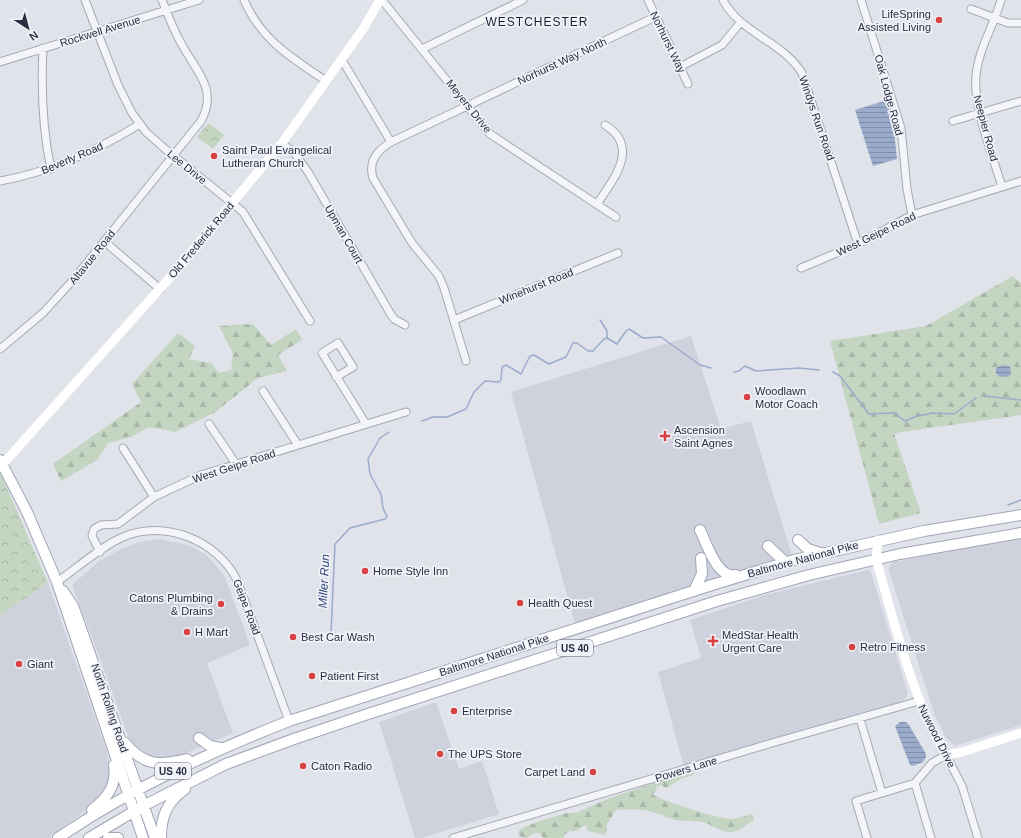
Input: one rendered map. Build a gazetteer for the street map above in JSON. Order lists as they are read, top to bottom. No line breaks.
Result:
{"streets":{"main road":["Baltimore National Pike","US 40","North Rolling Road"],"street":["Rockwell Avenue","Norhurst Way","Norhurst Way North","Oak Lodge Road","Meyers Drive","Windys Run Road","Neepier Road","Beverly Road","Lee Drive","Upman Court","West Geipe Road","Old Frederick Road","Altavue Road","Winehurst Road","Geipe Road","Nuwood Drive","Powers Lane"]},"crossings":[["Rockwell Avenue","Lee Drive"],["Rockwell Avenue","Altavue Road"],["Norhurst Way","Norhurst Way North"],["Norhurst Way North","Meyers Drive"],["Oak Lodge Road","West Geipe Road"],["Meyers Drive","Old Frederick Road"],["Windys Run Road","West Geipe Road"],["Neepier Road","West Geipe Road"],["Beverly Road","Lee Drive"],["Lee Drive","Old Frederick Road"],["Lee Drive","Altavue Road"],["Upman Court","Old Frederick Road"],["West Geipe Road","Geipe Road"],["Old Frederick Road","North Rolling Road"],["Baltimore National Pike","Geipe Road"],["Baltimore National Pike","North Rolling Road"],["Baltimore National Pike","Nuwood Drive"],["Geipe Road","North Rolling Road"],["Nuwood Drive","Powers Lane"]],"districts":["WESTCHESTER"],"water":["Miller Run"],"places":{"other":["LifeSpring Assisted Living","Saint Paul Evangelical Lutheran Church","Woodlawn Motor Coach","Home Style Inn","Health Quest","Catons Plumbing & Drains","H Mart","Best Car Wash","Retro Fitness","Giant","Patient First","Enterprise","The UPS Store","Caton Radio","Carpet Land"],"health":["Ascension Saint Agnes","MedStar Health Urgent Care"]},"north":"bottom right"}
